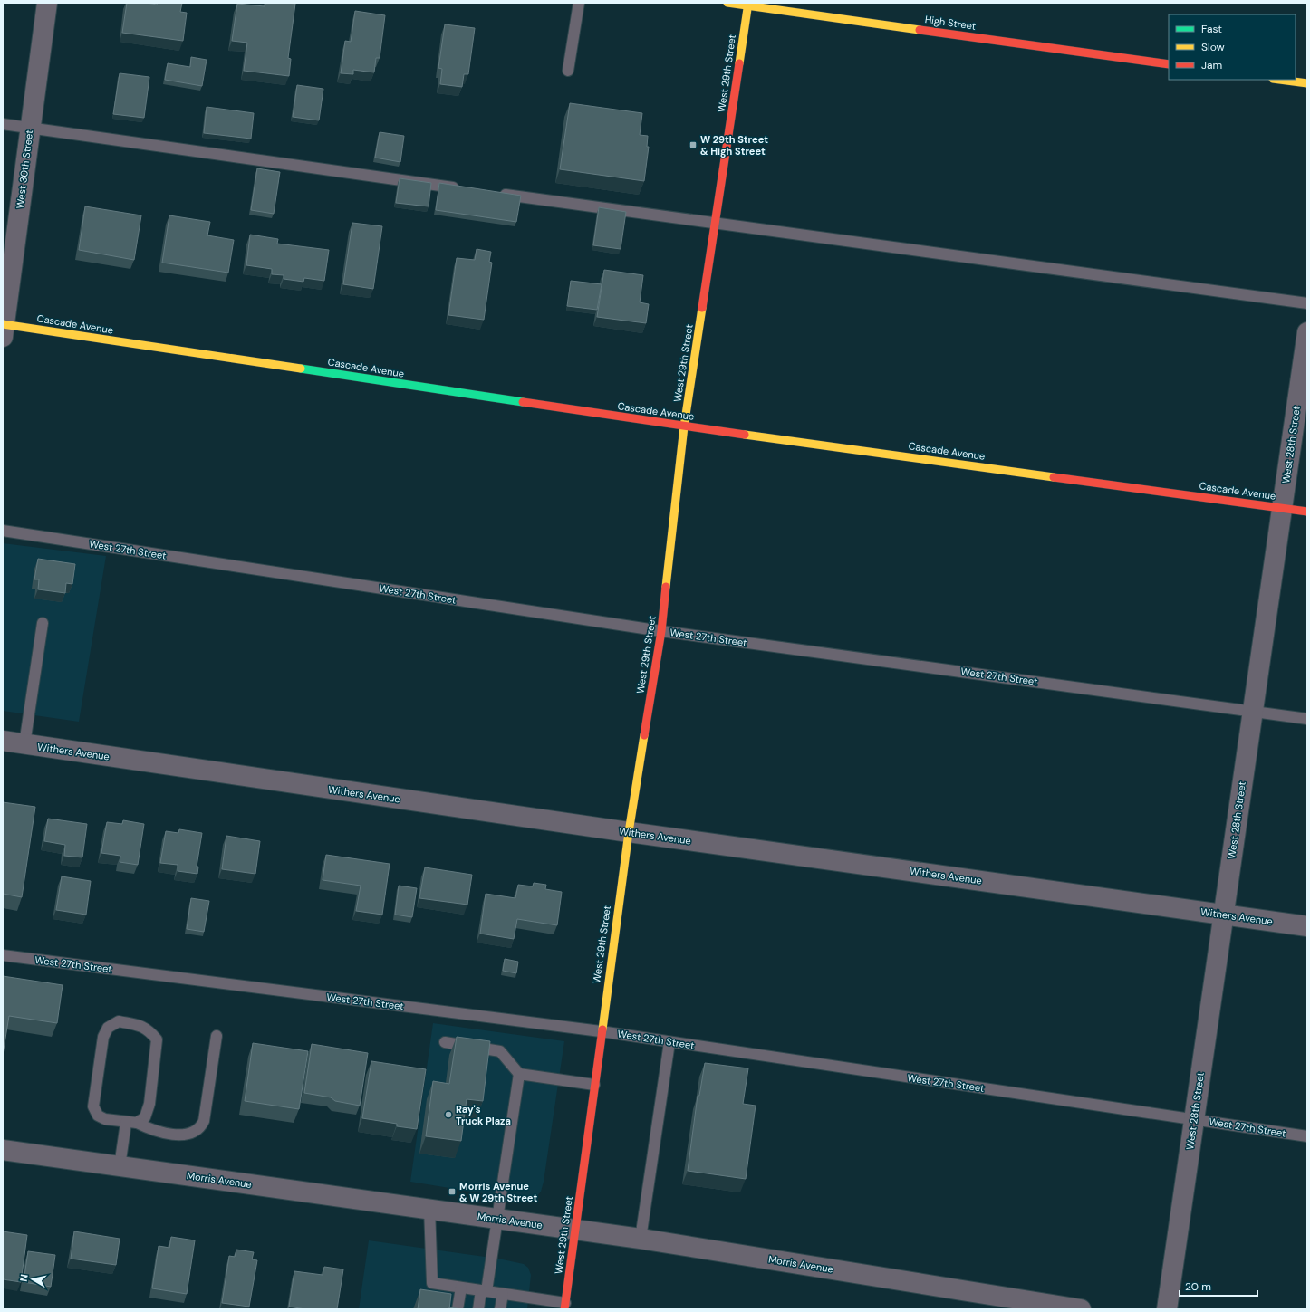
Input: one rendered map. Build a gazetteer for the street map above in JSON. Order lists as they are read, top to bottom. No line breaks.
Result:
{"streets":{"street":["High Street","West 29th Street","West 30th Street","Cascade Avenue","West 28th Street","Withers Avenue","Morris Avenue"],"lane":["West 27th Street"]},"crossings":[["High Street","West 29th Street"],["West 29th Street","Cascade Avenue"],["West 29th Street","West 27th Street"],["West 29th Street","Withers Avenue"],["West 29th Street","Morris Avenue"],["West 30th Street","Cascade Avenue"],["Cascade Avenue","West 28th Street"],["West 28th Street","West 27th Street"],["West 28th Street","Withers Avenue"]],"places":{"transit":["W 29th Street & High Street","Morris Avenue & W 29th Street"],"other":["Ray's Truck Plaza"]},"legend":["Fast","Slow","Jam"],"scale_bar":"20 m","north":"left"}
